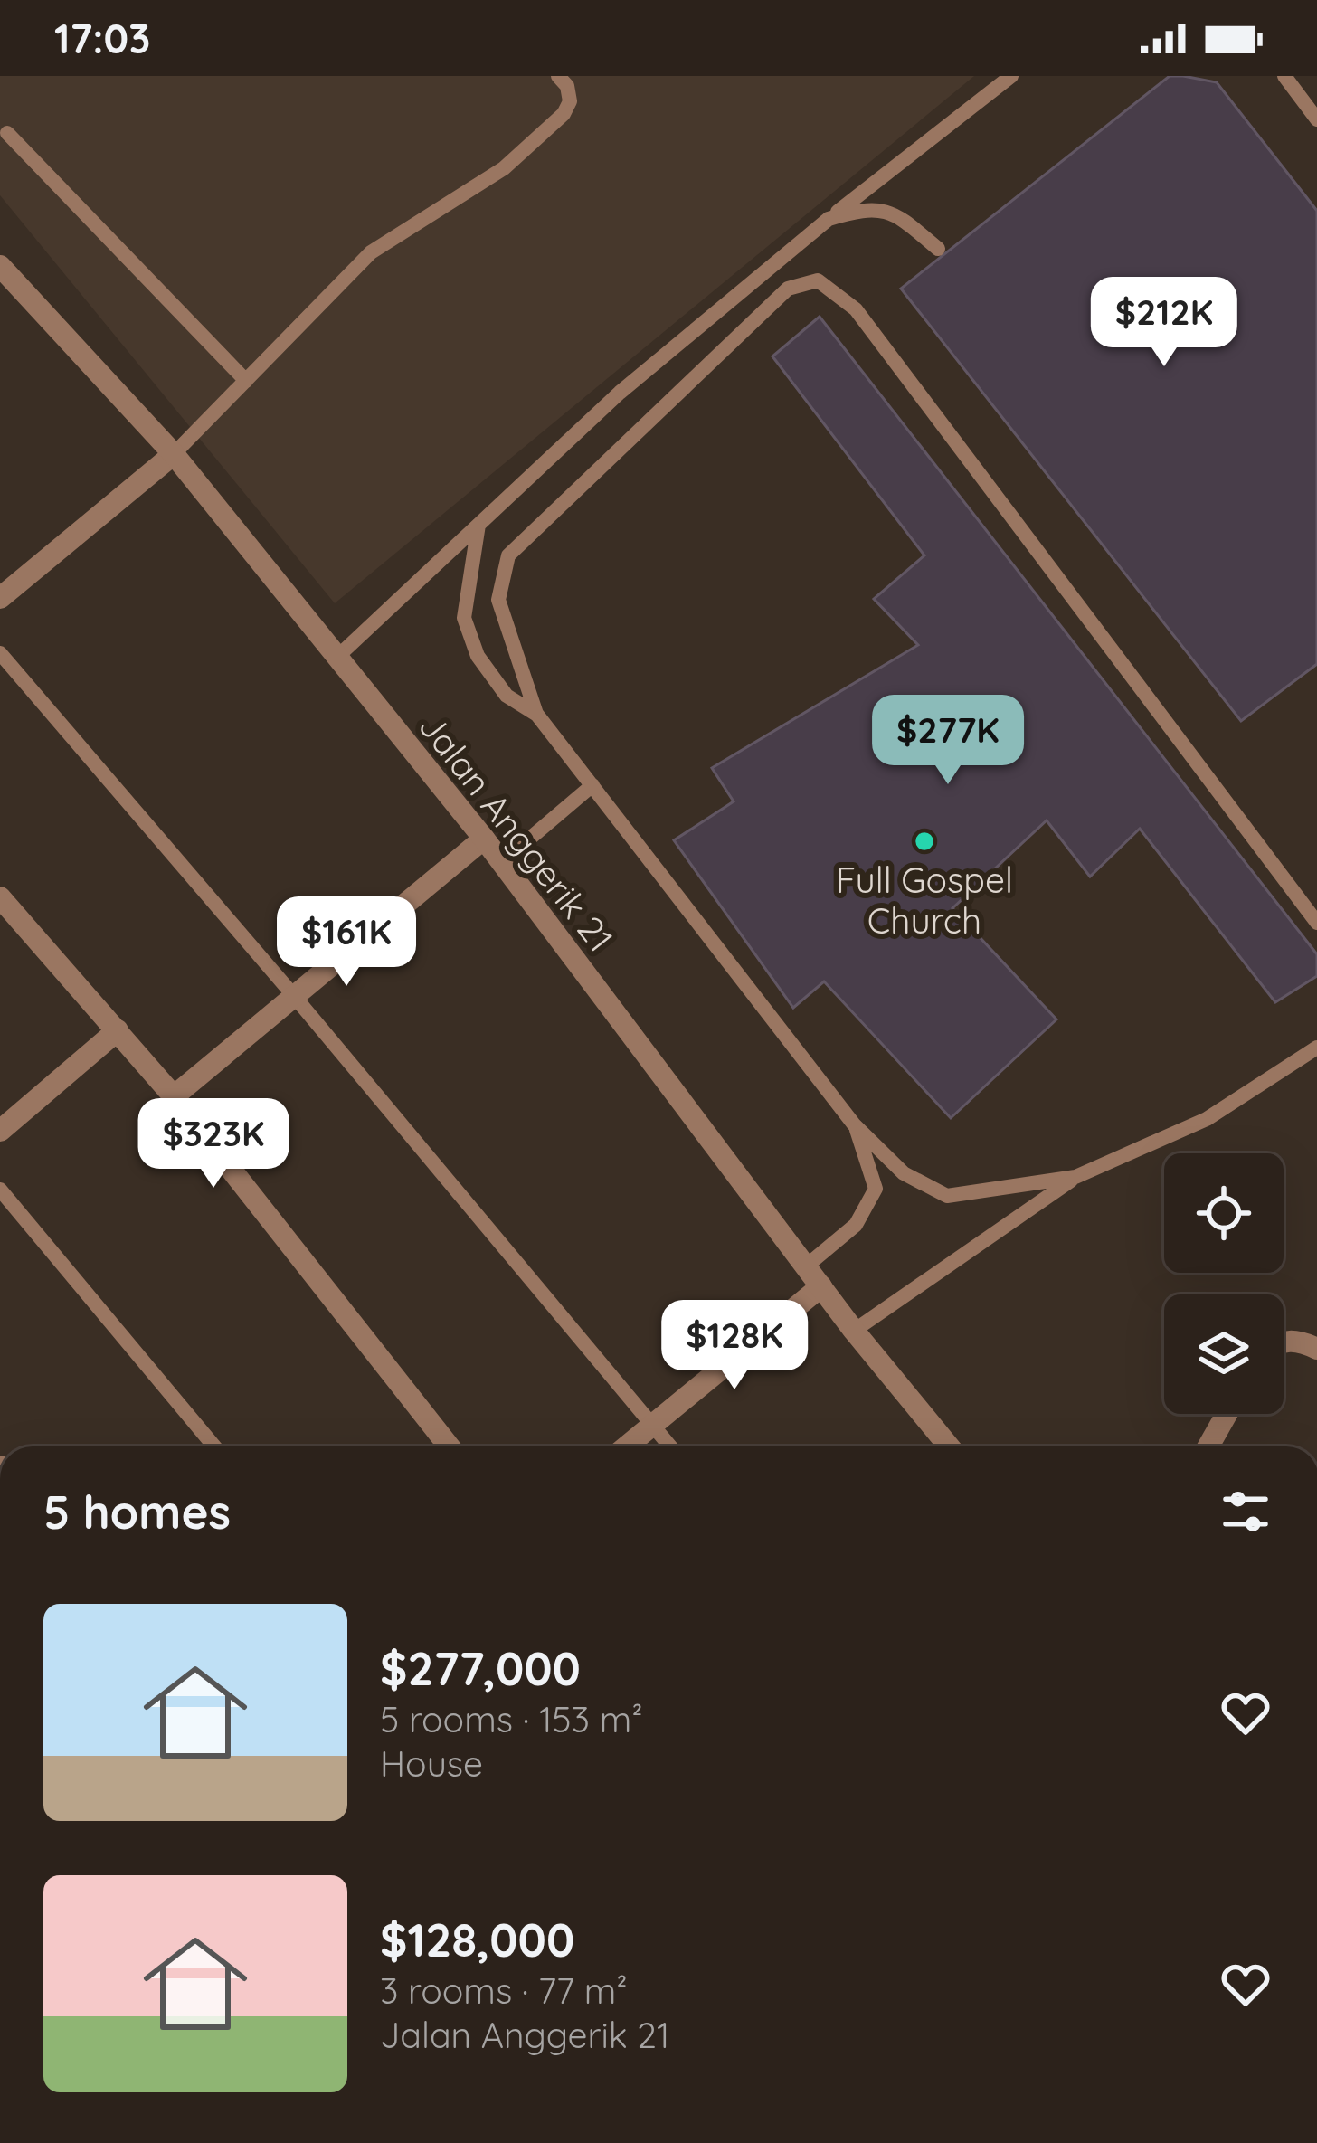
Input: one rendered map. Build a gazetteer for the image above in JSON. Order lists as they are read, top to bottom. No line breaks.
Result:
{"streets":{"street":["Jalan Anggerik 21"]},"places":["Full Gospel Church"],"page":{"status":"17:03","price":["$212K","$277K","$161K","$323K","$128K"],"heading":"5 homes","list":[{"name":"$277,000","note":"5 rooms · 153 m² · House"},{"name":"$128,000","note":"3 rooms · 77 m² · Jalan Anggerik 21"}]}}
